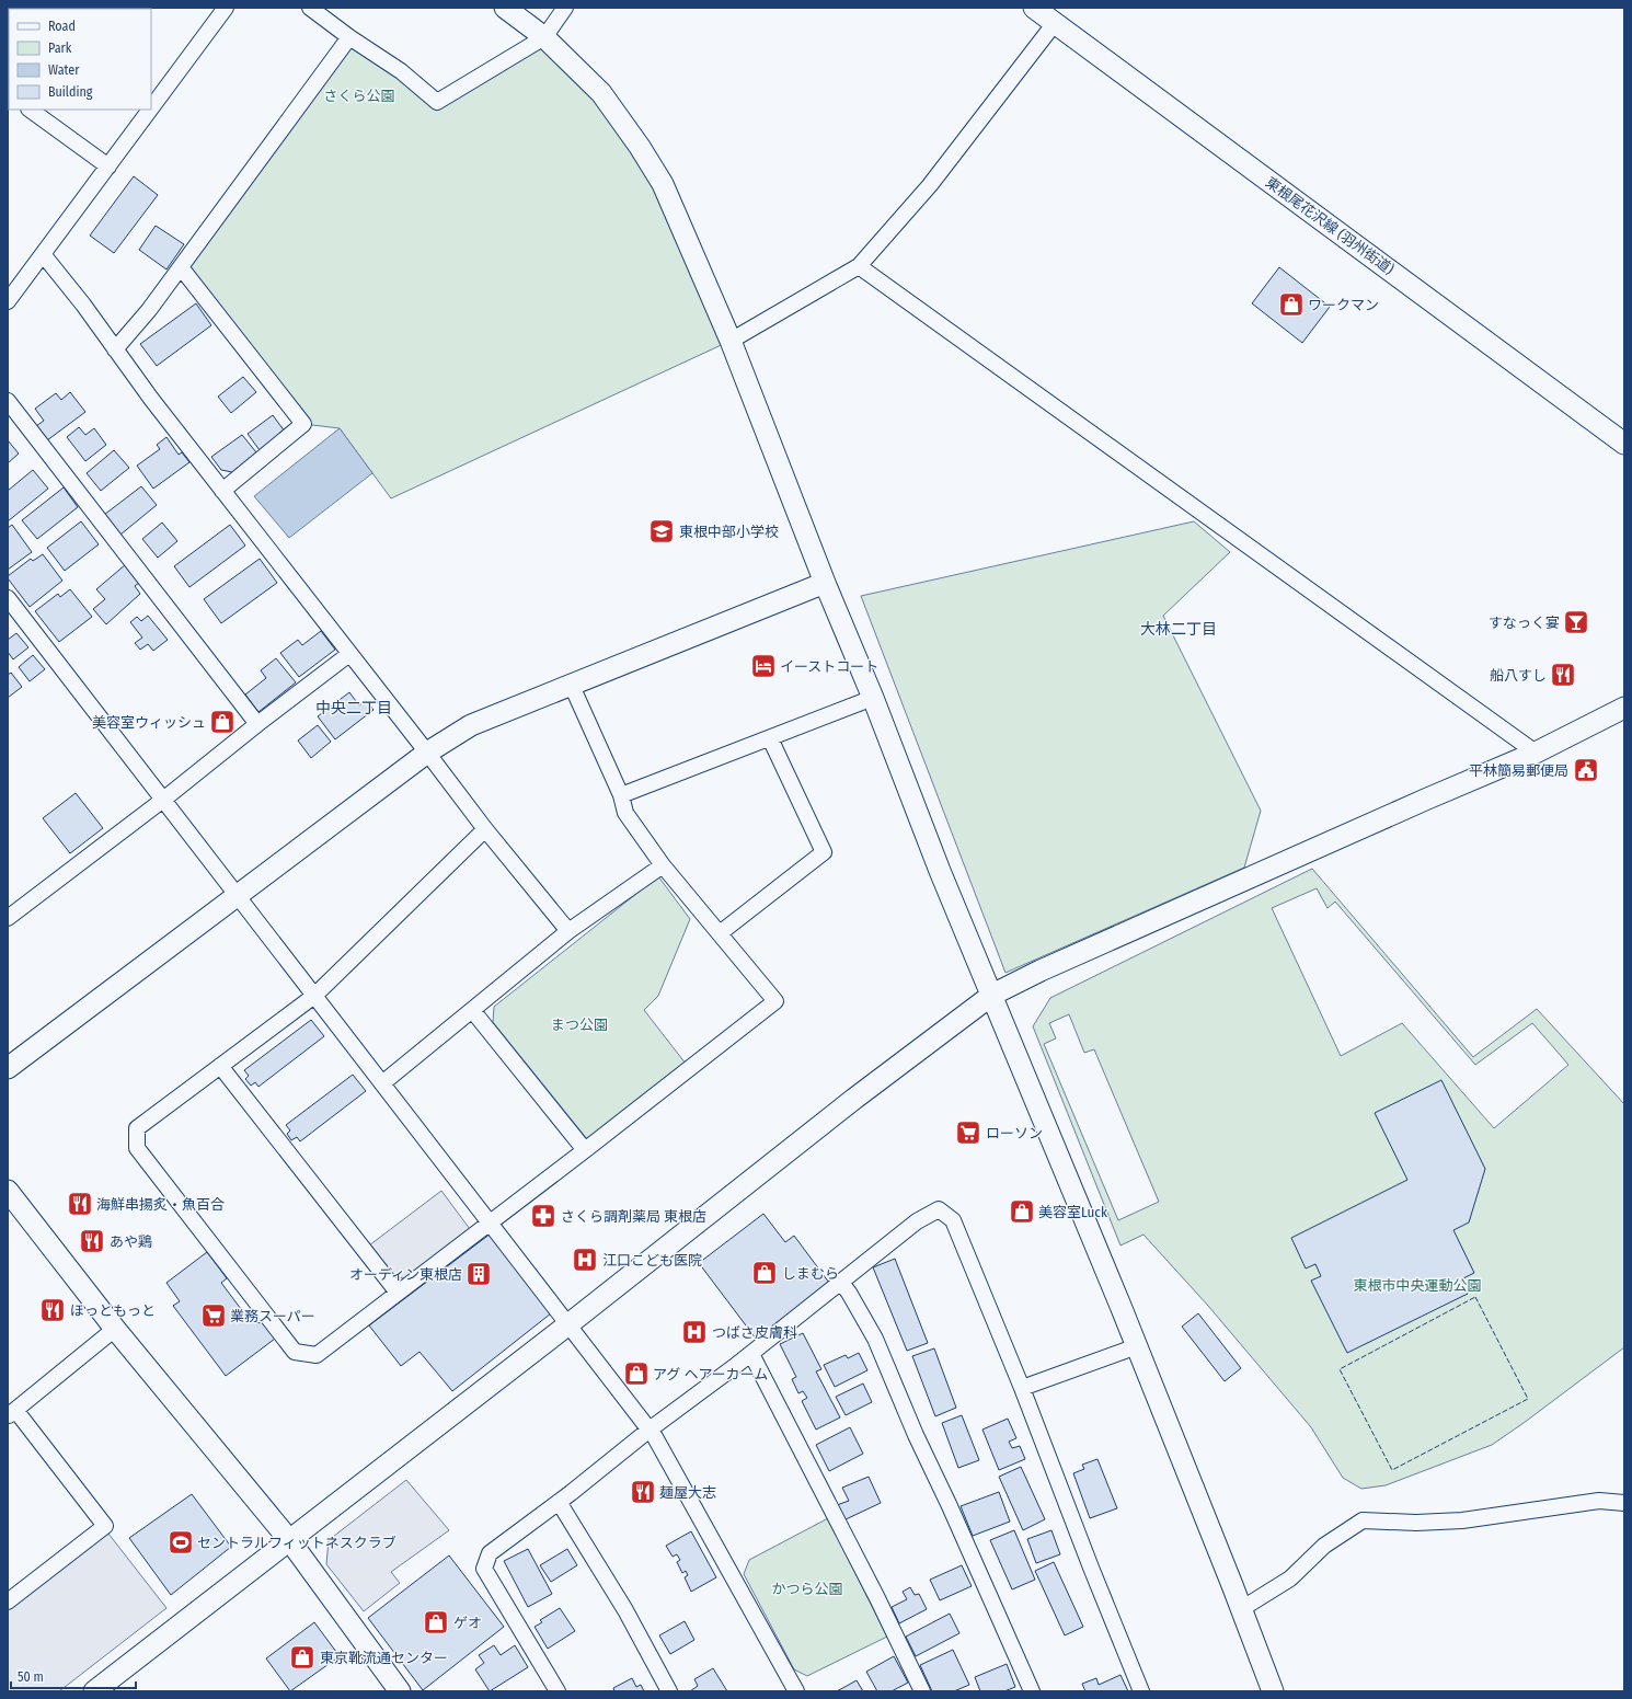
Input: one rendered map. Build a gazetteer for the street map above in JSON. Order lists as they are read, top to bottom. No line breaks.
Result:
{"streets":{"street":["東根尾花沢線 (羽州街道)"]},"districts":["大林二丁目","中央二丁目"],"parks":["さくら公園","まつ公園","東根市中央運動公園","かつら公園"],"places":{"shop":["ワークマン","美容室ウィッシュ","美容室Luck","しまむら","アグ ヘアーカーム","ゲオ","東京靴流通センター"],"school or university":["東根中部小学校"],"bar":["すなっく宴"],"hotel":["イーストコート"],"restaurant":["船八すし","海鮮串揚炙・魚百合","あや鶏","ほっともっと","麺屋大志"],"public building":["平林簡易郵便局"],"supermarket":["ローソン","業務スーパー"],"pharmacy":["さくら調剤薬局 東根店"],"hospital":["江口こども医院","つばさ皮膚科"],"building":["オーディン東根店"],"sports":["セントラルフィットネスクラブ"]},"legend":["Road","Park","Water","Building"],"scale_bar":"50 m"}
